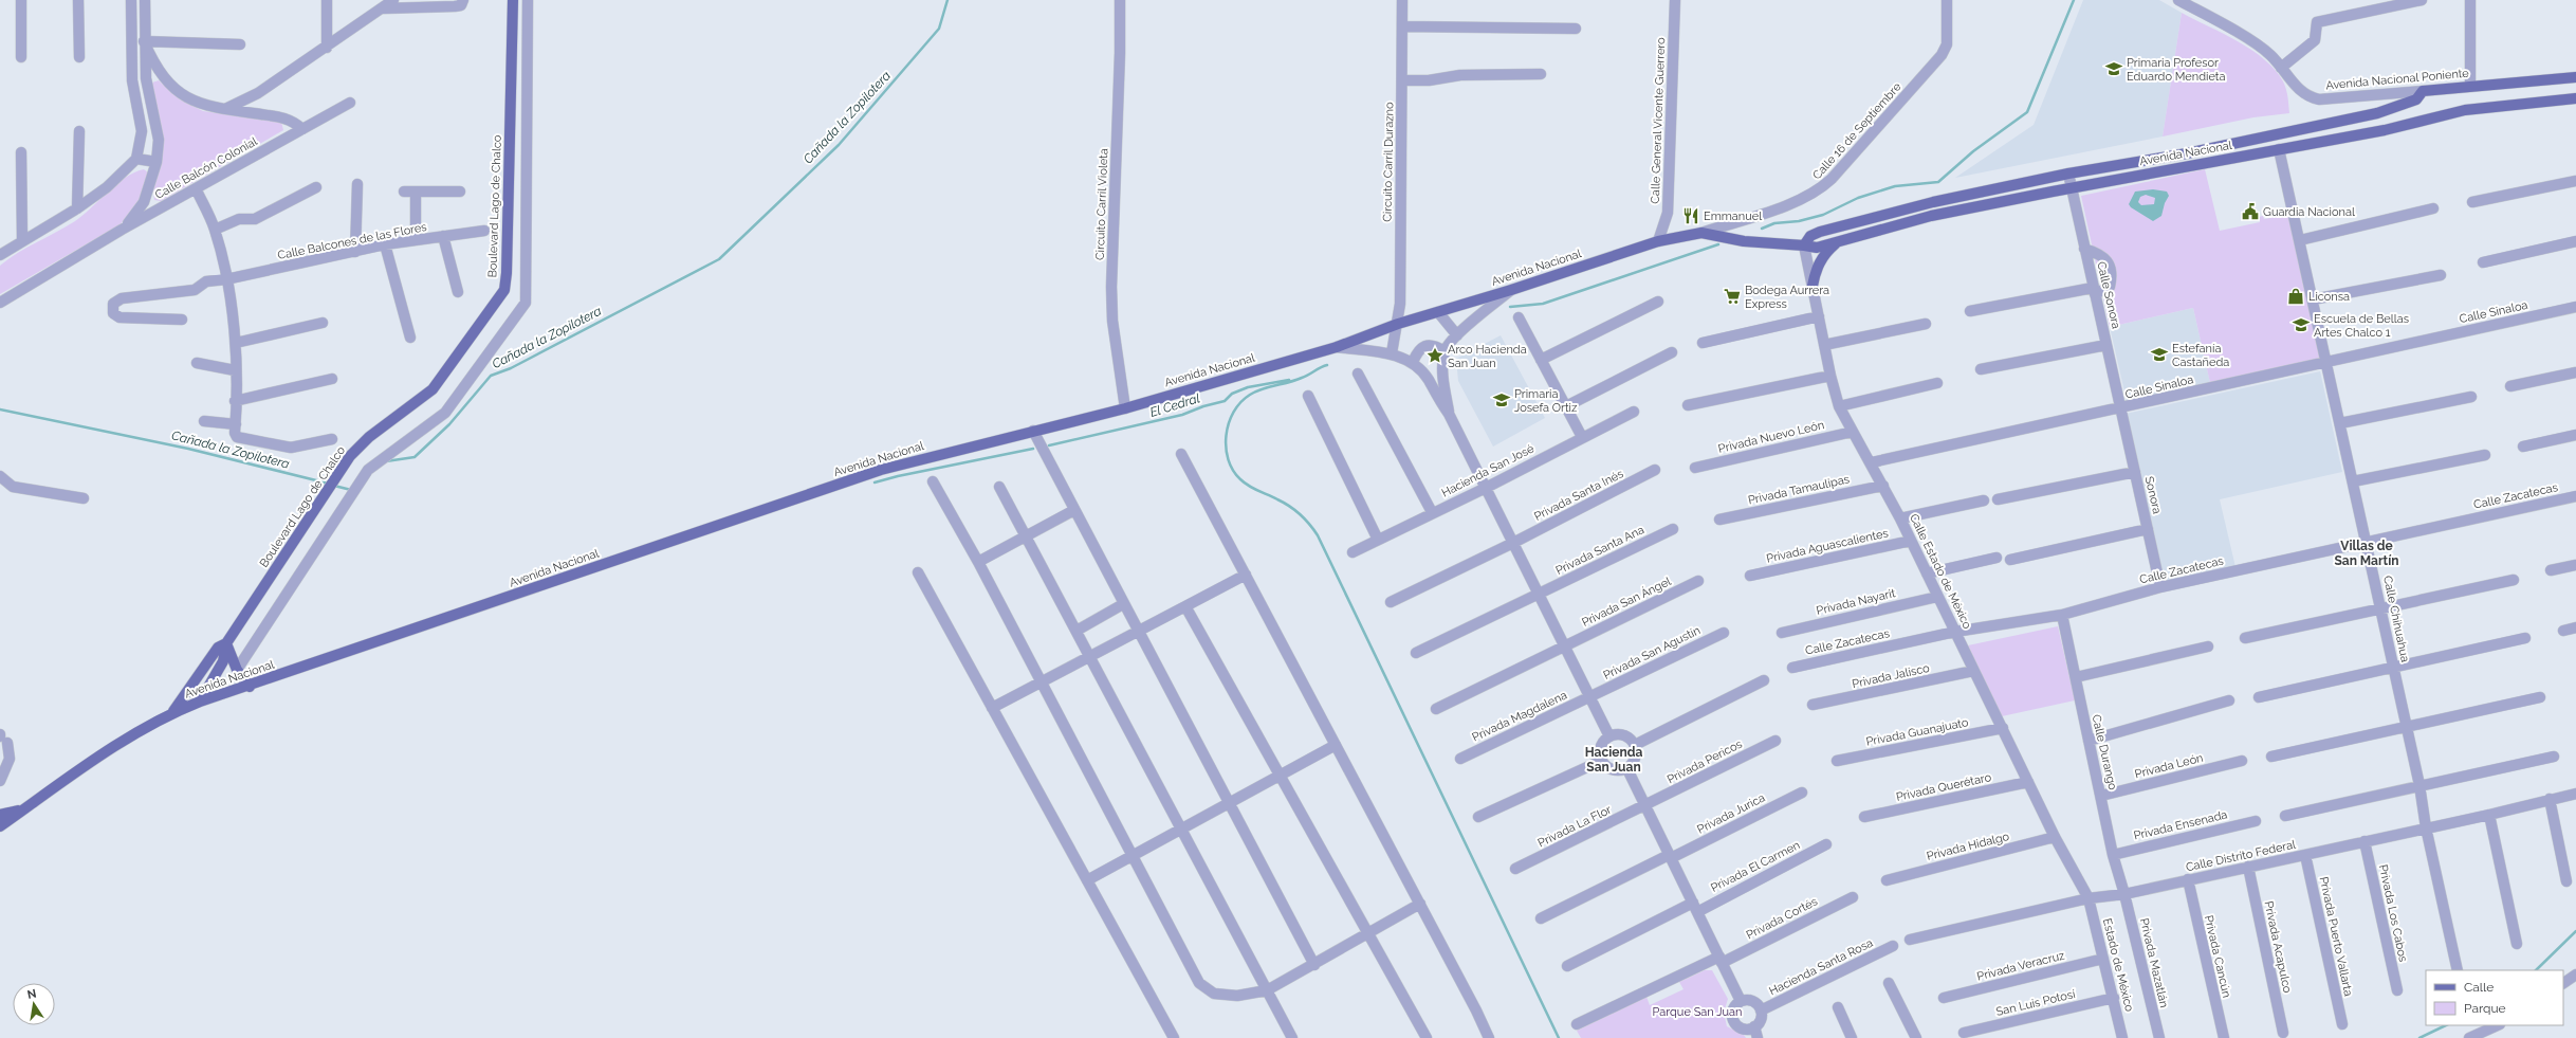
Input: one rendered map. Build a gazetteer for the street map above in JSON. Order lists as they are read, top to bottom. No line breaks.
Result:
{"streets":{"main road":["Avenida Nacional Poniente","Avenida Nacional","Boulevard Lago de Chalco"],"street":["Calle General Vicente Guerrero","Calle 16 de Septiembre","Circuito Carril Durazno","Calle Balcón Colonial","Circuito Carril Violeta","Calle Balcones de las Flores","Calle Sonora","Calle Sinaloa","Privada Nuevo León","Hacienda San José","Privada Tamaulipas","Privada Santa Inés","Sonora","Calle Zacatecas","Privada Aguascalientes","Privada Santa Ana","Calle Estado de México","Privada San Ángel","Privada Nayarit","Calle Chihuahua","Privada San Agustín","Privada Jalisco","Privada Magdalena","Privada Guanajuato","Calle Durango","Privada Pericos","Privada León","Privada Querétaro","Privada Jurica","Privada Ensenada","Privada La Flor","Privada Hidalgo","Calle Distrito Federal","Privada El Carmen","Privada Los Cabos","Privada Cortés","Privada Puerto Vallarta","Privada Acapulco","Privada Cancún","Privada Mazatlán","Estado de México","Privada Veracruz","Hacienda Santa Rosa","San Luis Potosí"]},"crossings":[["Avenida Nacional Poniente","Avenida Nacional"],["Calle General Vicente Guerrero","Avenida Nacional"],["Calle 16 de Septiembre","Avenida Nacional"],["Avenida Nacional","Circuito Carril Durazno"],["Avenida Nacional","Circuito Carril Violeta"],["Avenida Nacional","Boulevard Lago de Chalco"],["Avenida Nacional","Calle Sonora"],["Avenida Nacional","Calle Estado de México"],["Avenida Nacional","Calle Chihuahua"],["Calle Sonora","Calle Sinaloa"],["Calle Sonora","Sonora"],["Calle Sinaloa","Sonora"],["Calle Sinaloa","Calle Estado de México"],["Calle Sinaloa","Calle Chihuahua"],["Privada Nuevo León","Calle Estado de México"],["Privada Tamaulipas","Calle Estado de México"],["Sonora","Calle Zacatecas"],["Calle Zacatecas","Calle Estado de México"],["Calle Zacatecas","Calle Chihuahua"],["Calle Zacatecas","Calle Durango"],["Privada Aguascalientes","Calle Estado de México"],["Calle Estado de México","Privada Nayarit"],["Calle Estado de México","Privada Jalisco"],["Calle Estado de México","Privada Guanajuato"],["Calle Estado de México","Privada Querétaro"],["Calle Estado de México","Privada Hidalgo"],["Calle Estado de México","Calle Distrito Federal"],["Calle Estado de México","Estado de México"],["Calle Chihuahua","Calle Distrito Federal"],["Privada San Agustín","Privada Magdalena"],["Calle Durango","Privada León"],["Calle Durango","Privada Ensenada"],["Calle Durango","Calle Distrito Federal"],["Calle Durango","Privada Mazatlán"],["Privada Pericos","Privada La Flor"],["Calle Distrito Federal","Privada Los Cabos"],["Calle Distrito Federal","Privada Puerto Vallarta"],["Calle Distrito Federal","Privada Acapulco"],["Calle Distrito Federal","Privada Cancún"],["Calle Distrito Federal","Privada Mazatlán"],["Calle Distrito Federal","Estado de México"],["Estado de México","Privada Veracruz"],["Estado de México","San Luis Potosí"]],"districts":["Villas de San Martín","Hacienda San Juan"],"water":["Cañada la Zopilotera","El Cedral"],"parks":["Parque San Juan"],"places":{"school or university":["Primaria Profesor Eduardo Mendieta","Escuela de Bellas Artes Chalco 1","Estefanía Castañeda","Primaria Josefa Ortiz"],"public building":["Guardia Nacional"],"restaurant":["Emmanuel"],"supermarket":["Bodega Aurrera Express"],"shop":["Liconsa"],"place":["Arco Hacienda San Juan"]},"legend":["Calle","Parque"],"north":"top"}
